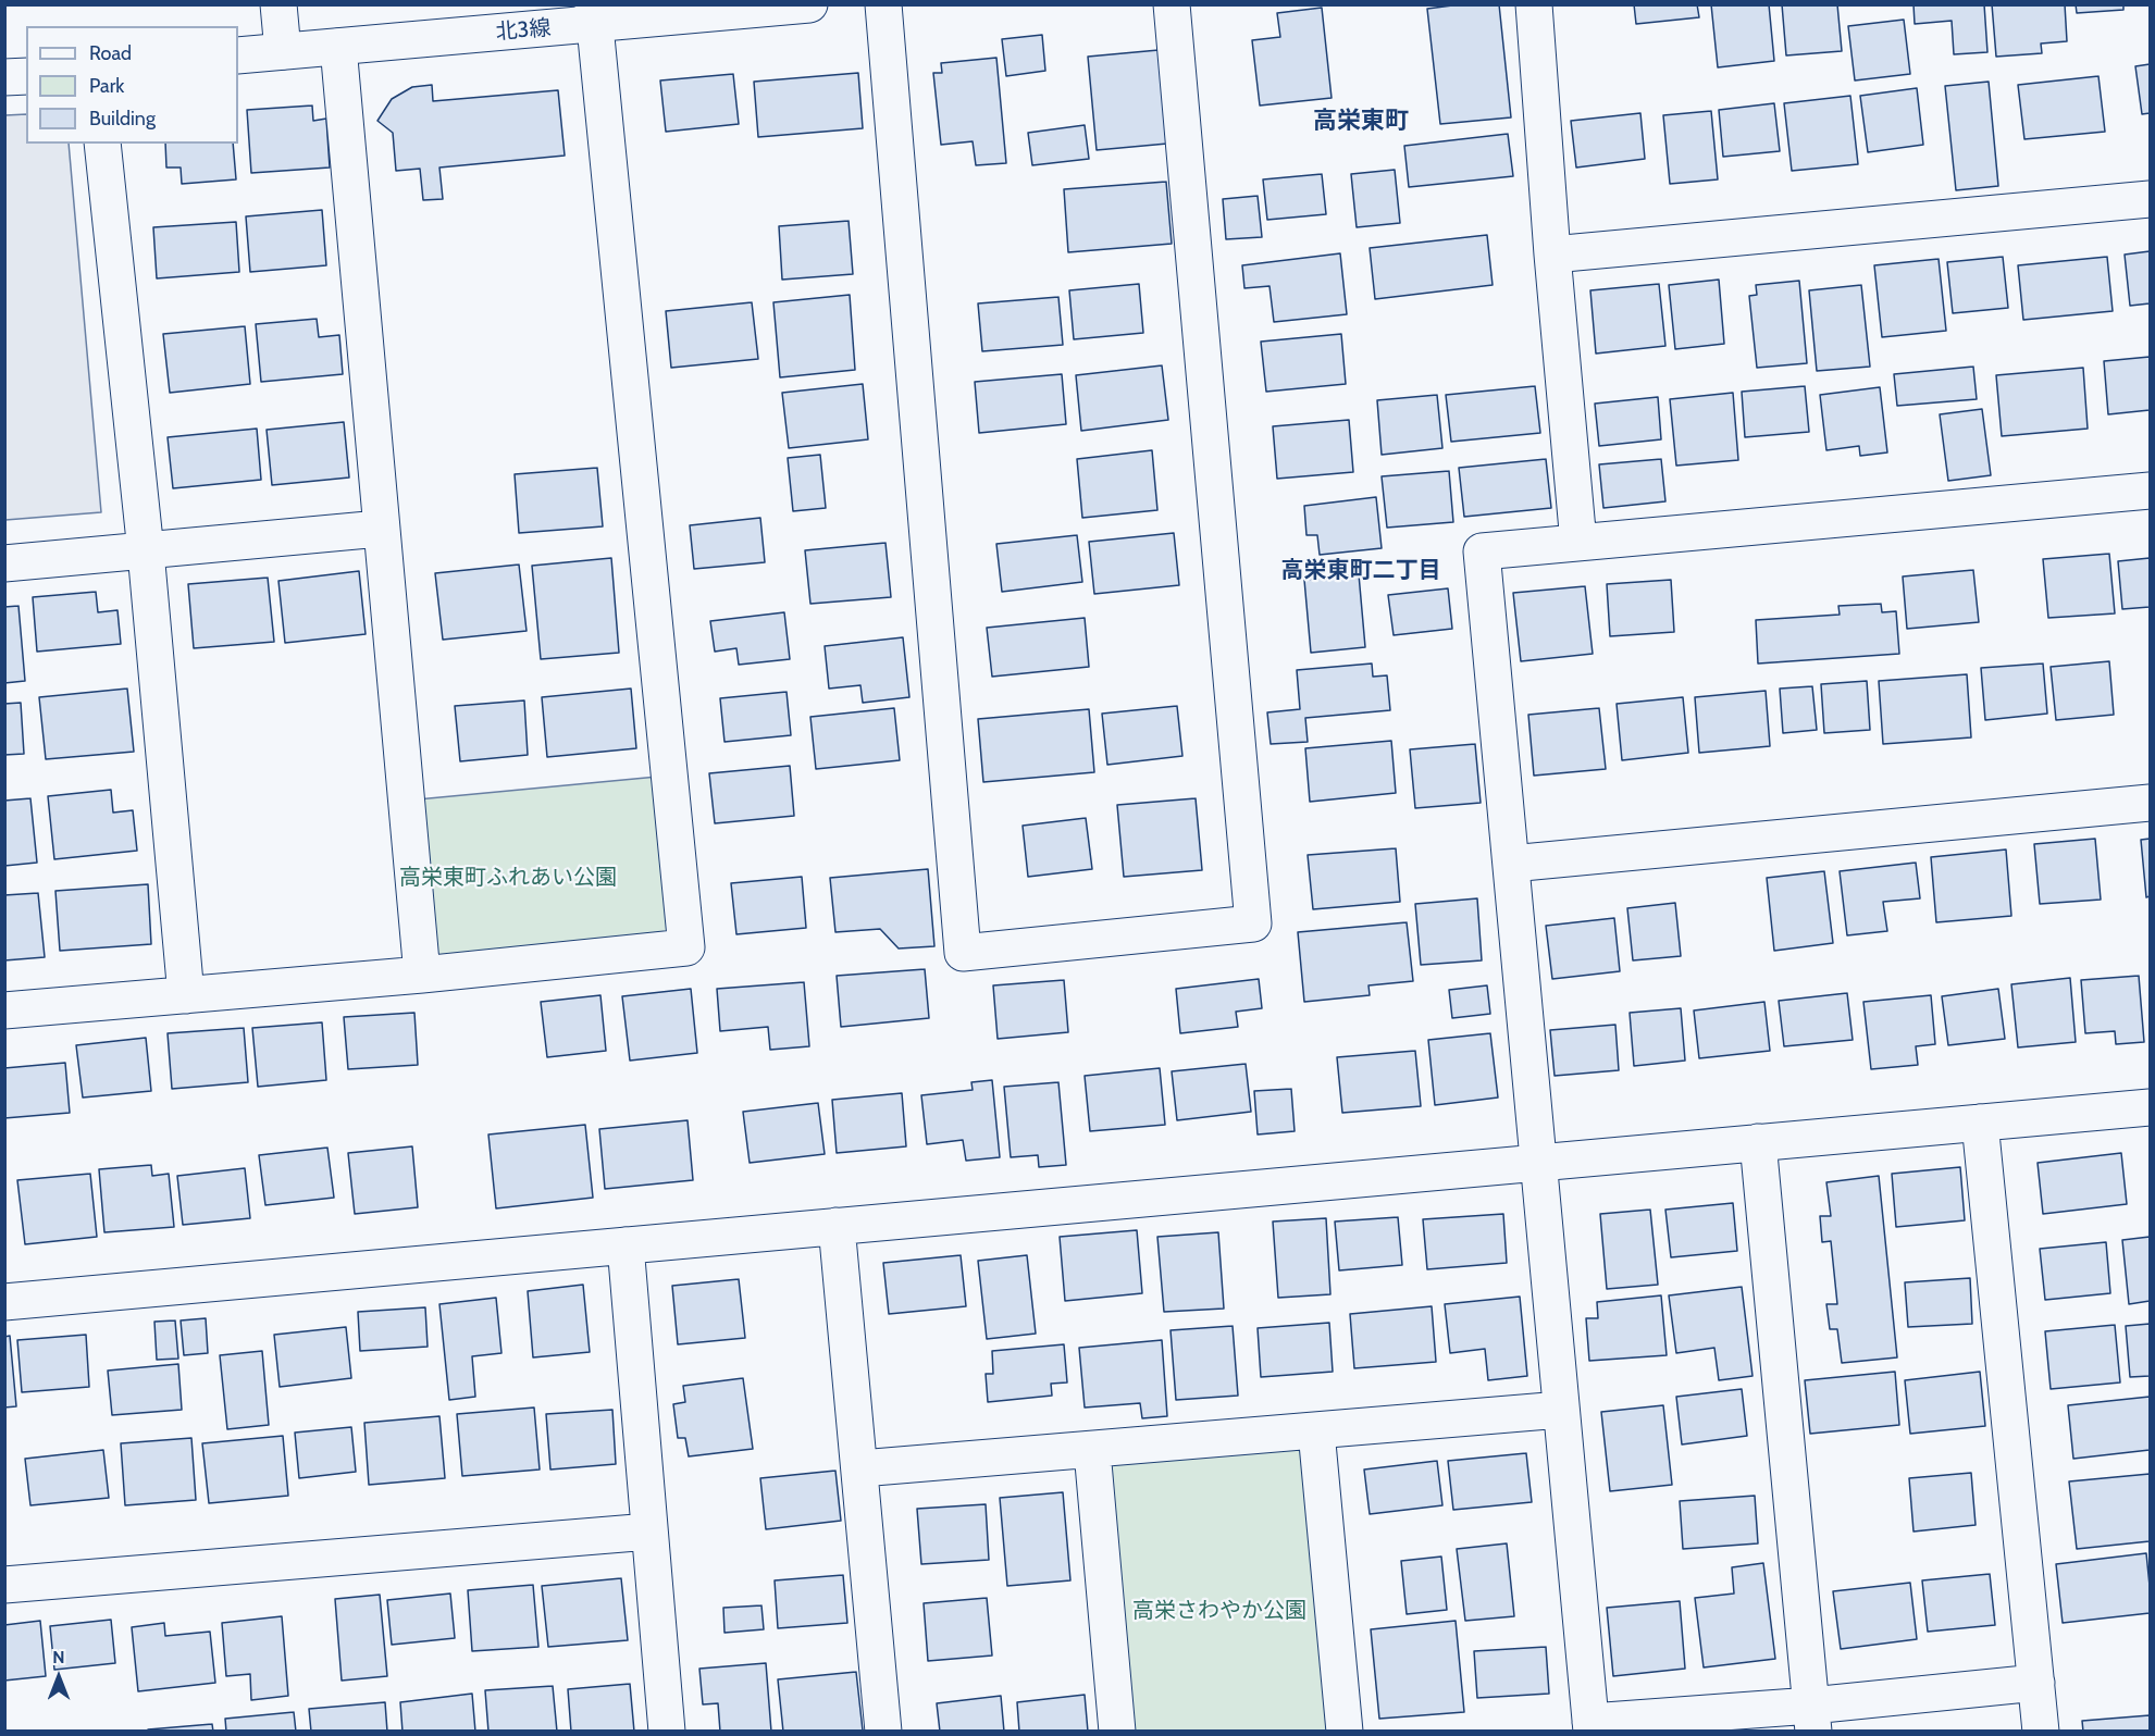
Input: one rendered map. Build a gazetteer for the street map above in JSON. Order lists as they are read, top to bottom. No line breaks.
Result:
{"streets":{"street":["北3線"]},"districts":["高栄東町","高栄東町二丁目"],"parks":["高栄東町ふれあい公園","高栄さわやか公園"],"legend":["Road","Park","Building"],"north":"top"}
